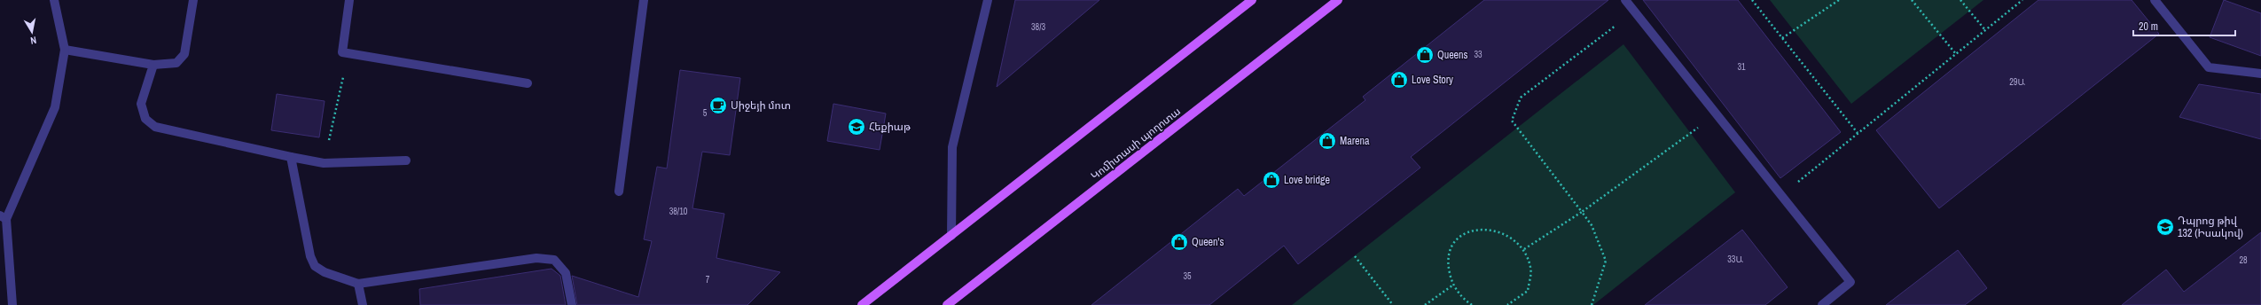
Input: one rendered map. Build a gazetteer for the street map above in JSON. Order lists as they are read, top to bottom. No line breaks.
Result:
{"streets":{"main road":["Կոմիտասի պողոտա"]},"places":{"shop":["Queens","Love Story","Marena","Love bridge","Queen's"],"cafe":["Սիջեյի մոտ"],"school or university":["Հեքիաթ","Դպրոց թիվ 132 (Իսակով)"]},"house_numbers":["38/3","33","31","29Ա","5","38/10","33Ա","28","35","7"],"scale_bar":"20 m","north":"bottom"}
